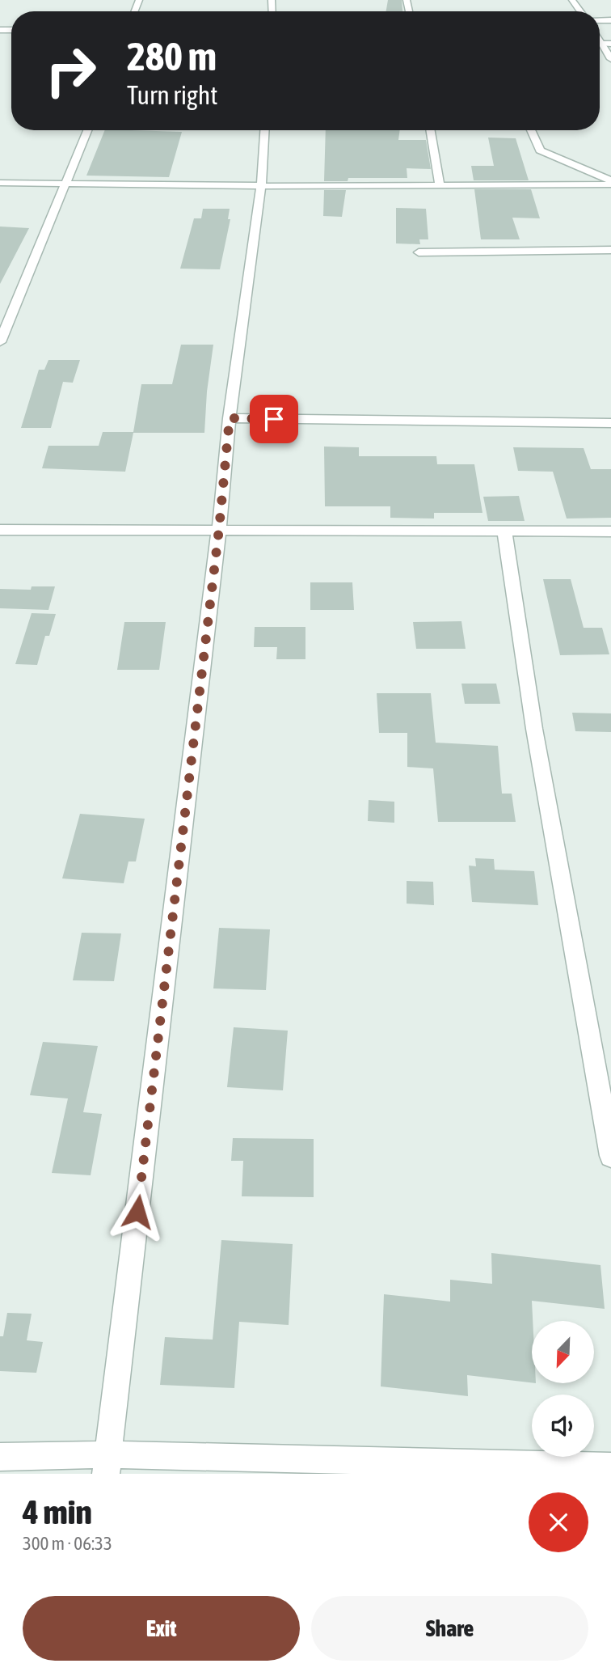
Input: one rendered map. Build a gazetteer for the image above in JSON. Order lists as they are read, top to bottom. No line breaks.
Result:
{"north":"bottom left","page":{"turn":["280 m","Turn right"],"heading":["4 min","300 m · 06:33"],"buttons":["Exit","Share"]}}
